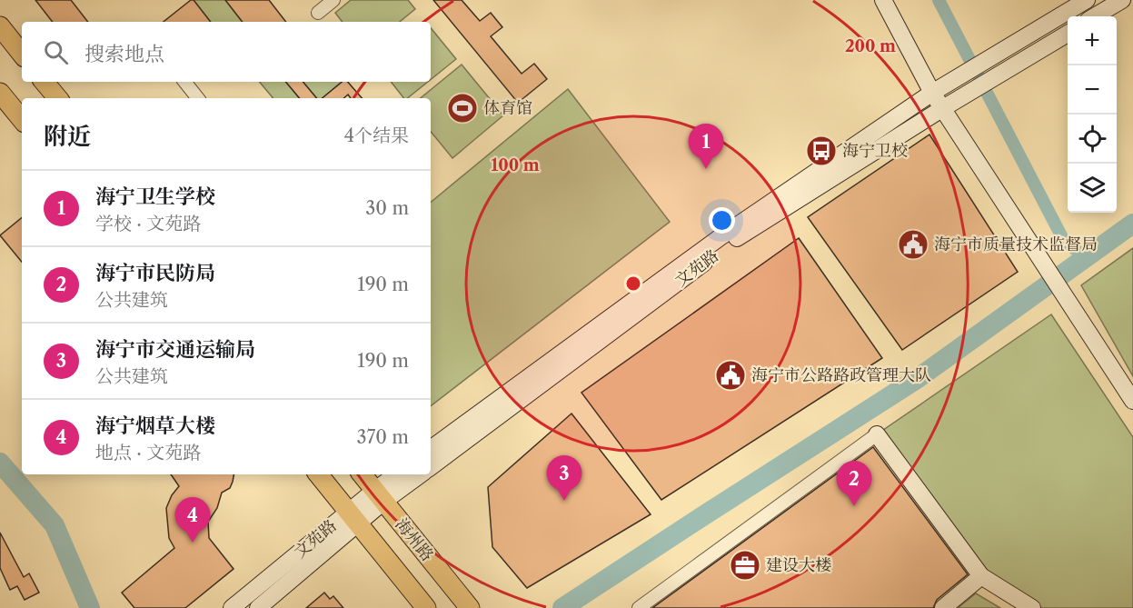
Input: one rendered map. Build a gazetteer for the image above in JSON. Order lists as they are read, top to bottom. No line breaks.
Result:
{"streets":{"main road":["文苑路","海州路"]},"crossings":[["文苑路","海州路"]],"places":{"sports":["体育馆"],"bus stop":["海宁卫校"],"public building":["海宁市质量技术监督局","海宁市公路路政管理大队"],"office":["建设大楼"]},"page":{"map_buttons":["+","−"],"search":"搜索地点","heading":["附近","4个结果"],"pins":["1","3","2","4"],"list":[{"mark":"1","name":"海宁卫生学校","note":"学校 · 文苑路","value":"30 m"},{"mark":"2","name":"海宁市民防局","note":"公共建筑","value":"190 m"},{"mark":"3","name":"海宁市交通运输局","note":"公共建筑","value":"190 m"},{"mark":"4","name":"海宁烟草大楼","note":"地点 · 文苑路","value":"370 m"}]},"rings":["200 m","100 m"]}
